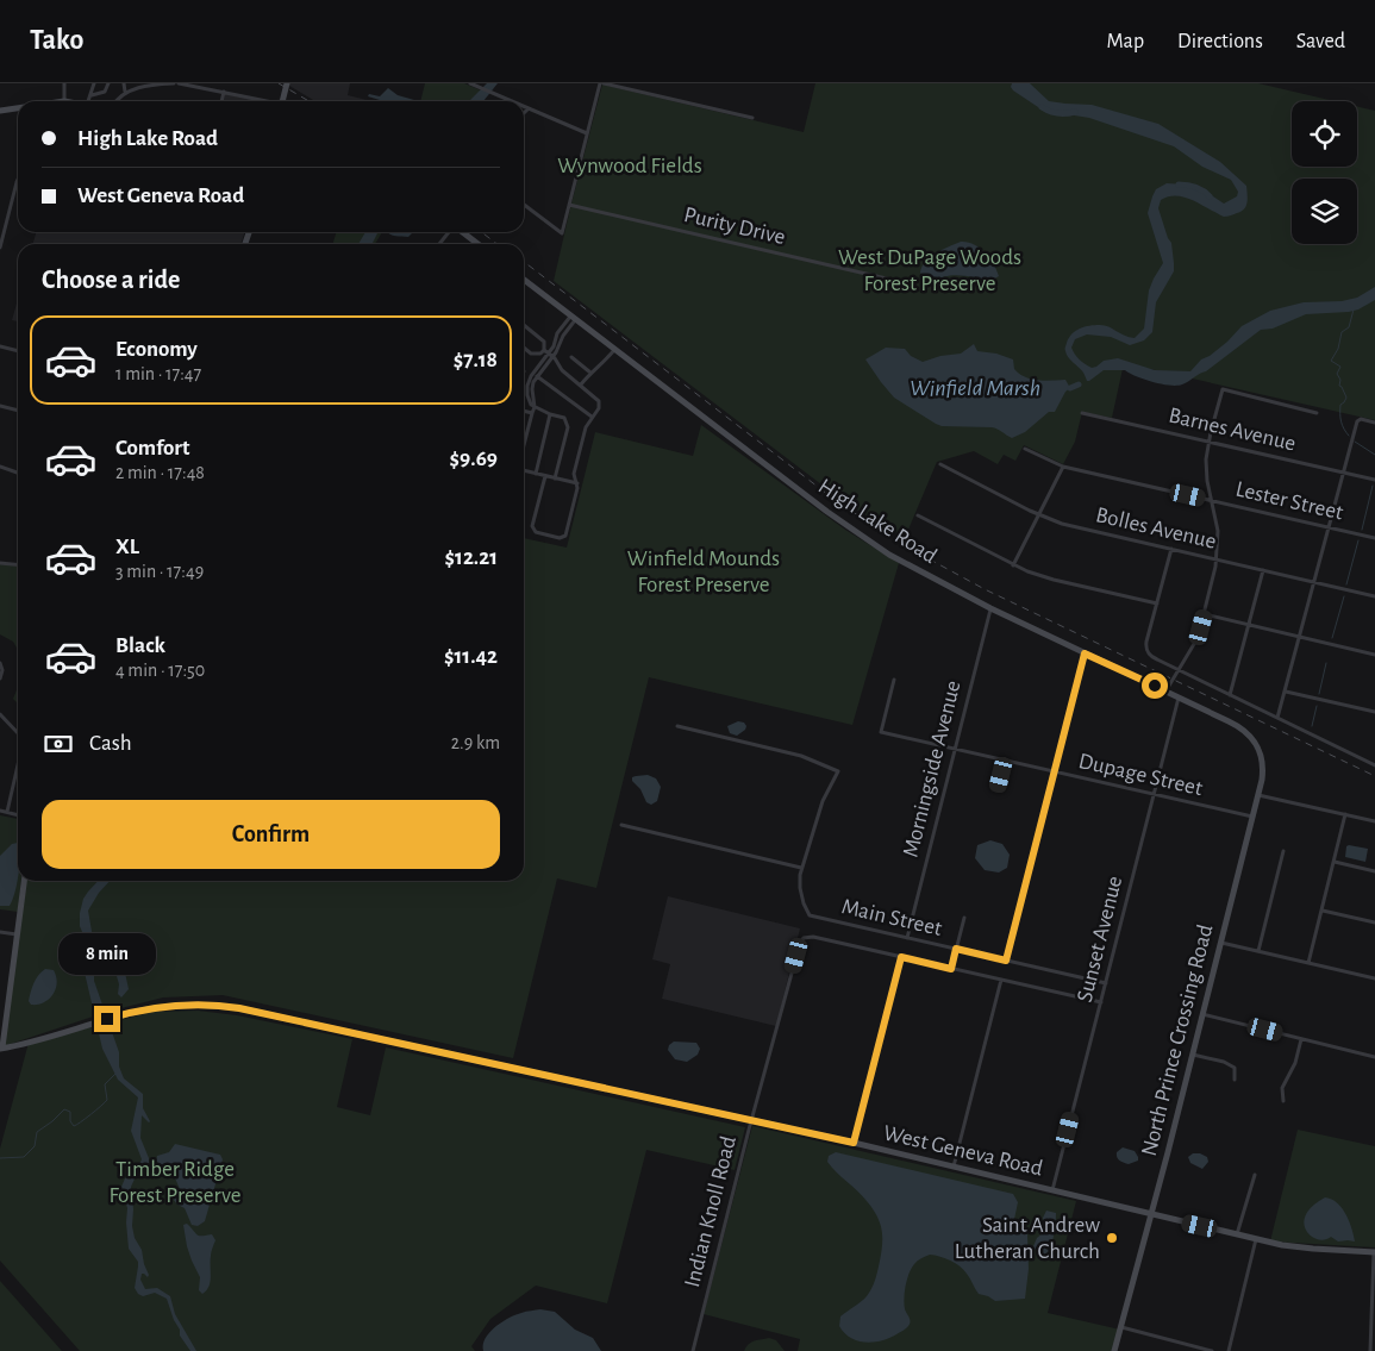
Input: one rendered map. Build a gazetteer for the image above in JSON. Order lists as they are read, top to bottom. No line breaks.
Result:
{"streets":{"street":["Purity Drive","Barnes Avenue","Lester Street","High Lake Road","Bolles Avenue","Morningside Avenue","Dupage Street","Main Street","Sunset Avenue","North Prince Crossing Road","West Geneva Road","Indian Knoll Road"]},"crossings":[["High Lake Road","Morningside Avenue"],["High Lake Road","Sunset Avenue"],["High Lake Road","North Prince Crossing Road"],["Morningside Avenue","Dupage Street"],["Morningside Avenue","Main Street"],["Dupage Street","Sunset Avenue"],["Dupage Street","North Prince Crossing Road"],["Main Street","Sunset Avenue"],["Main Street","Indian Knoll Road"],["Sunset Avenue","West Geneva Road"],["North Prince Crossing Road","West Geneva Road"],["West Geneva Road","Indian Knoll Road"]],"water":["Winfield Marsh"],"parks":["Wynwood Fields","West DuPage Woods Forest Preserve","Winfield Mounds Forest Preserve","Timber Ridge Forest Preserve"],"places":["Saint Andrew Lutheran Church"],"page":{"header":"Tako","nav":["Map","Directions","Saved"],"banner":["High Lake Road","West Geneva Road"],"heading":"Choose a ride","list":[{"name":"Economy","note":"1 min · 17:47","value":"$7.18"},{"name":"Comfort","note":"2 min · 17:48","value":"$9.69"},{"name":"XL","note":"3 min · 17:49","value":"$12.21"},{"name":"Black","note":"4 min · 17:50","value":"$11.42"}],"pay":["Cash","2.9 km"],"buttons":"Confirm","bubble":"8 min"}}
